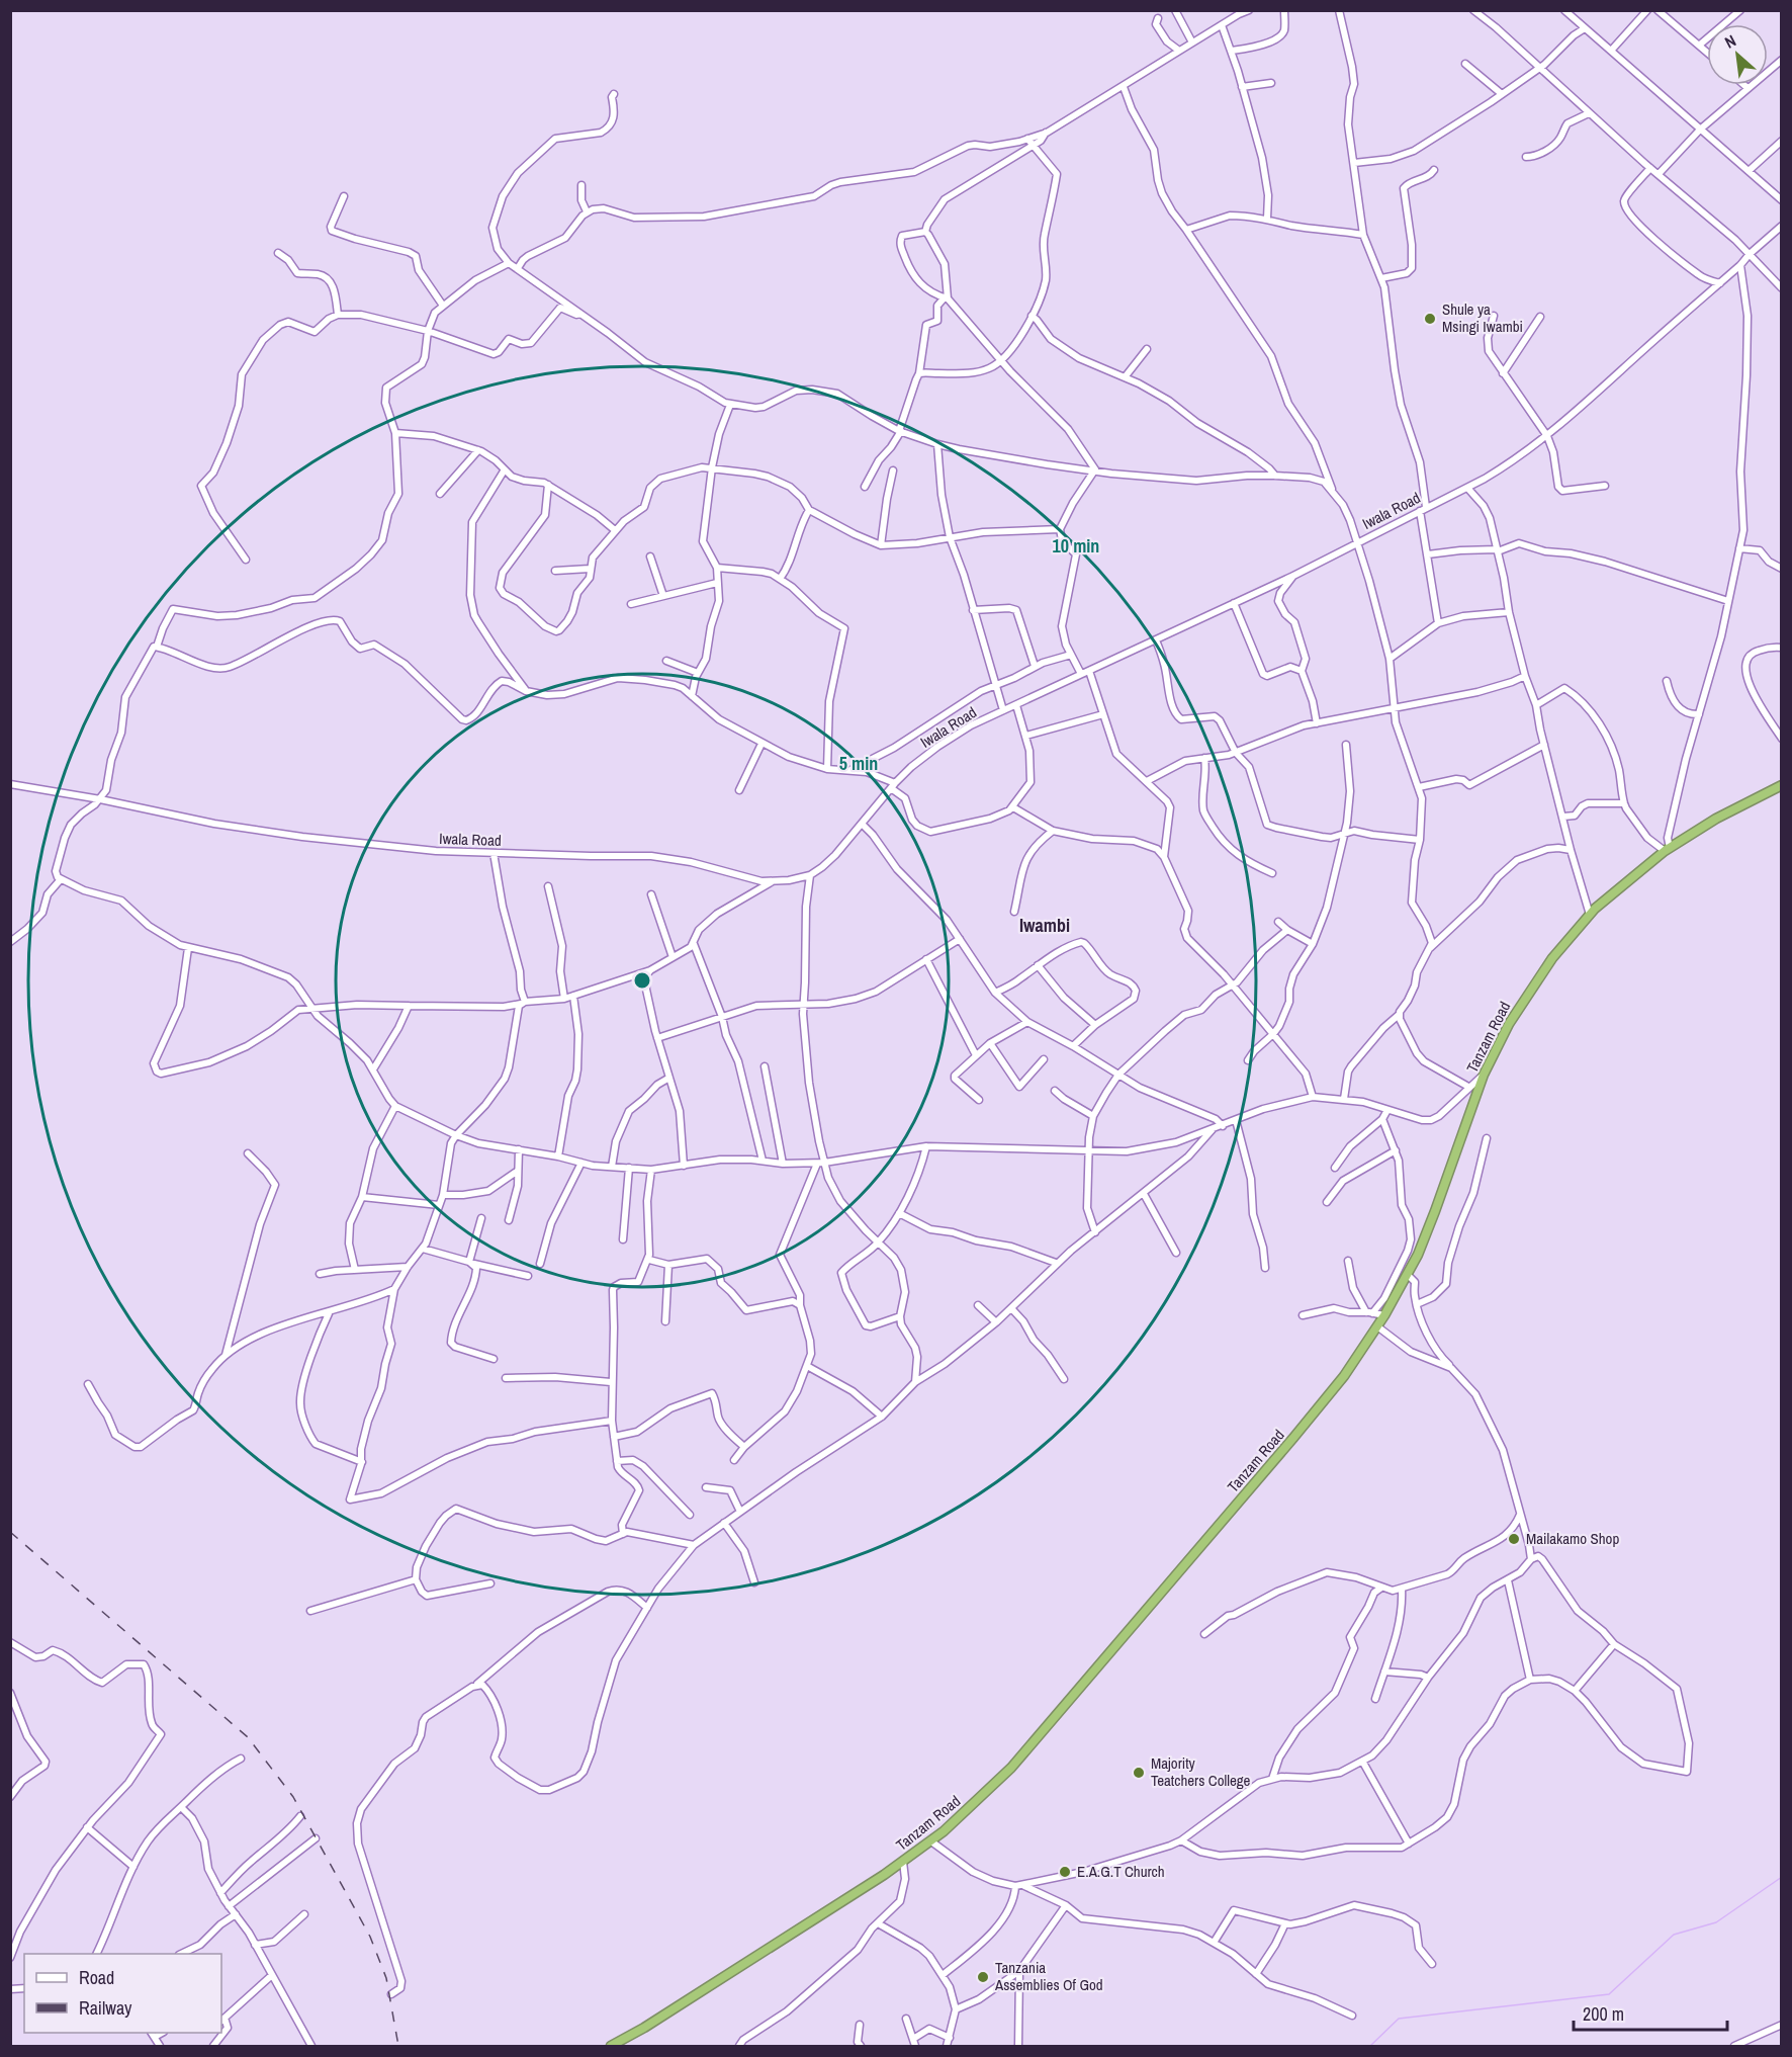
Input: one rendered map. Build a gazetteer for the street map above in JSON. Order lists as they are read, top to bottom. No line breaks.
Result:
{"streets":{"highway":["Tanzam Road"],"street":["Iwala Road"]},"districts":["Iwambi"],"places":["Shule ya Msingi Iwambi","Mailakamo Shop","Majority Teatchers College","E.A.G.T Church","Tanzania Assemblies Of God"],"legend":["Road","Railway"],"scale_bar":"200 m","north":"top left","rings":["10 min","5 min"]}
